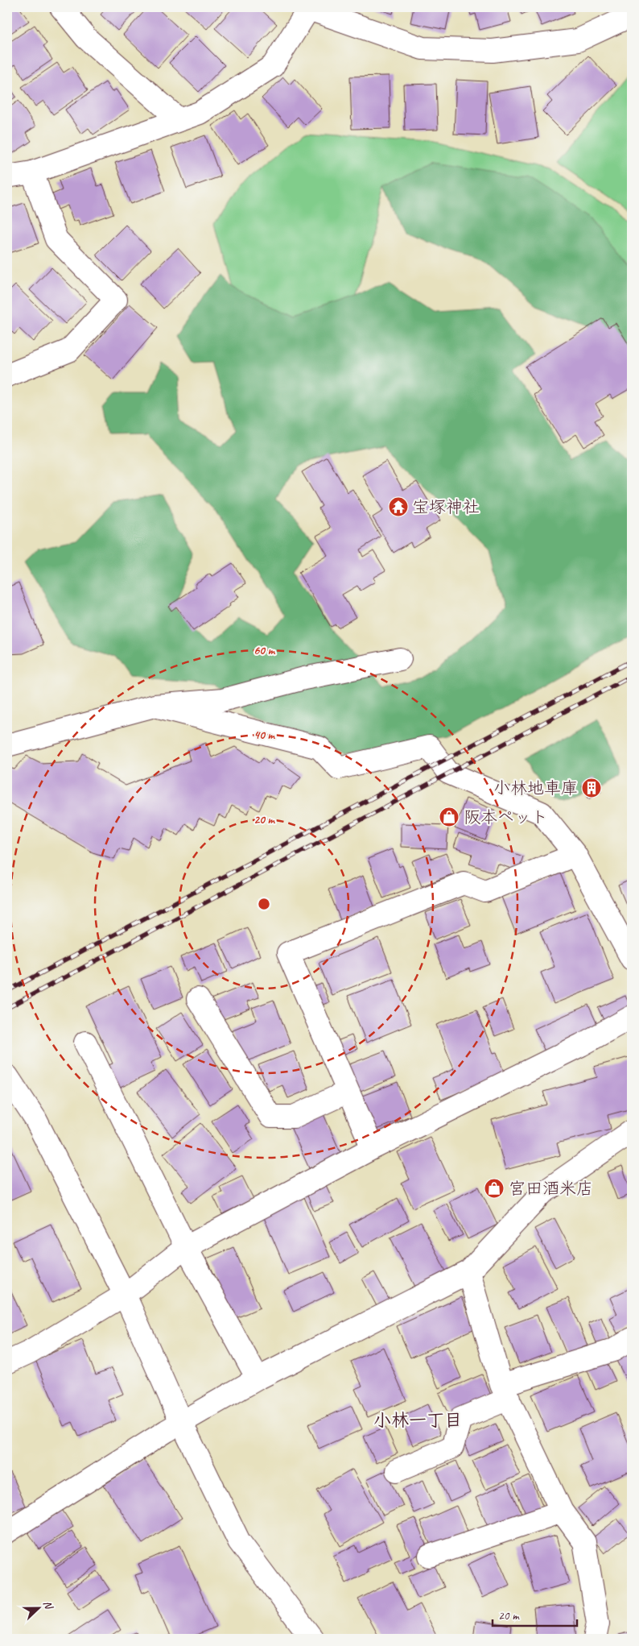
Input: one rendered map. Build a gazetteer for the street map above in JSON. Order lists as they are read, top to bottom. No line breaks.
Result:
{"districts":["小林一丁目"],"places":{"temple":["宝塚神社"],"building":["小林地車庫"],"shop":["阪本ペット","宮田酒米店"]},"scale_bar":"20 m","north":"right","rings":["60 m","40 m","20 m"]}
